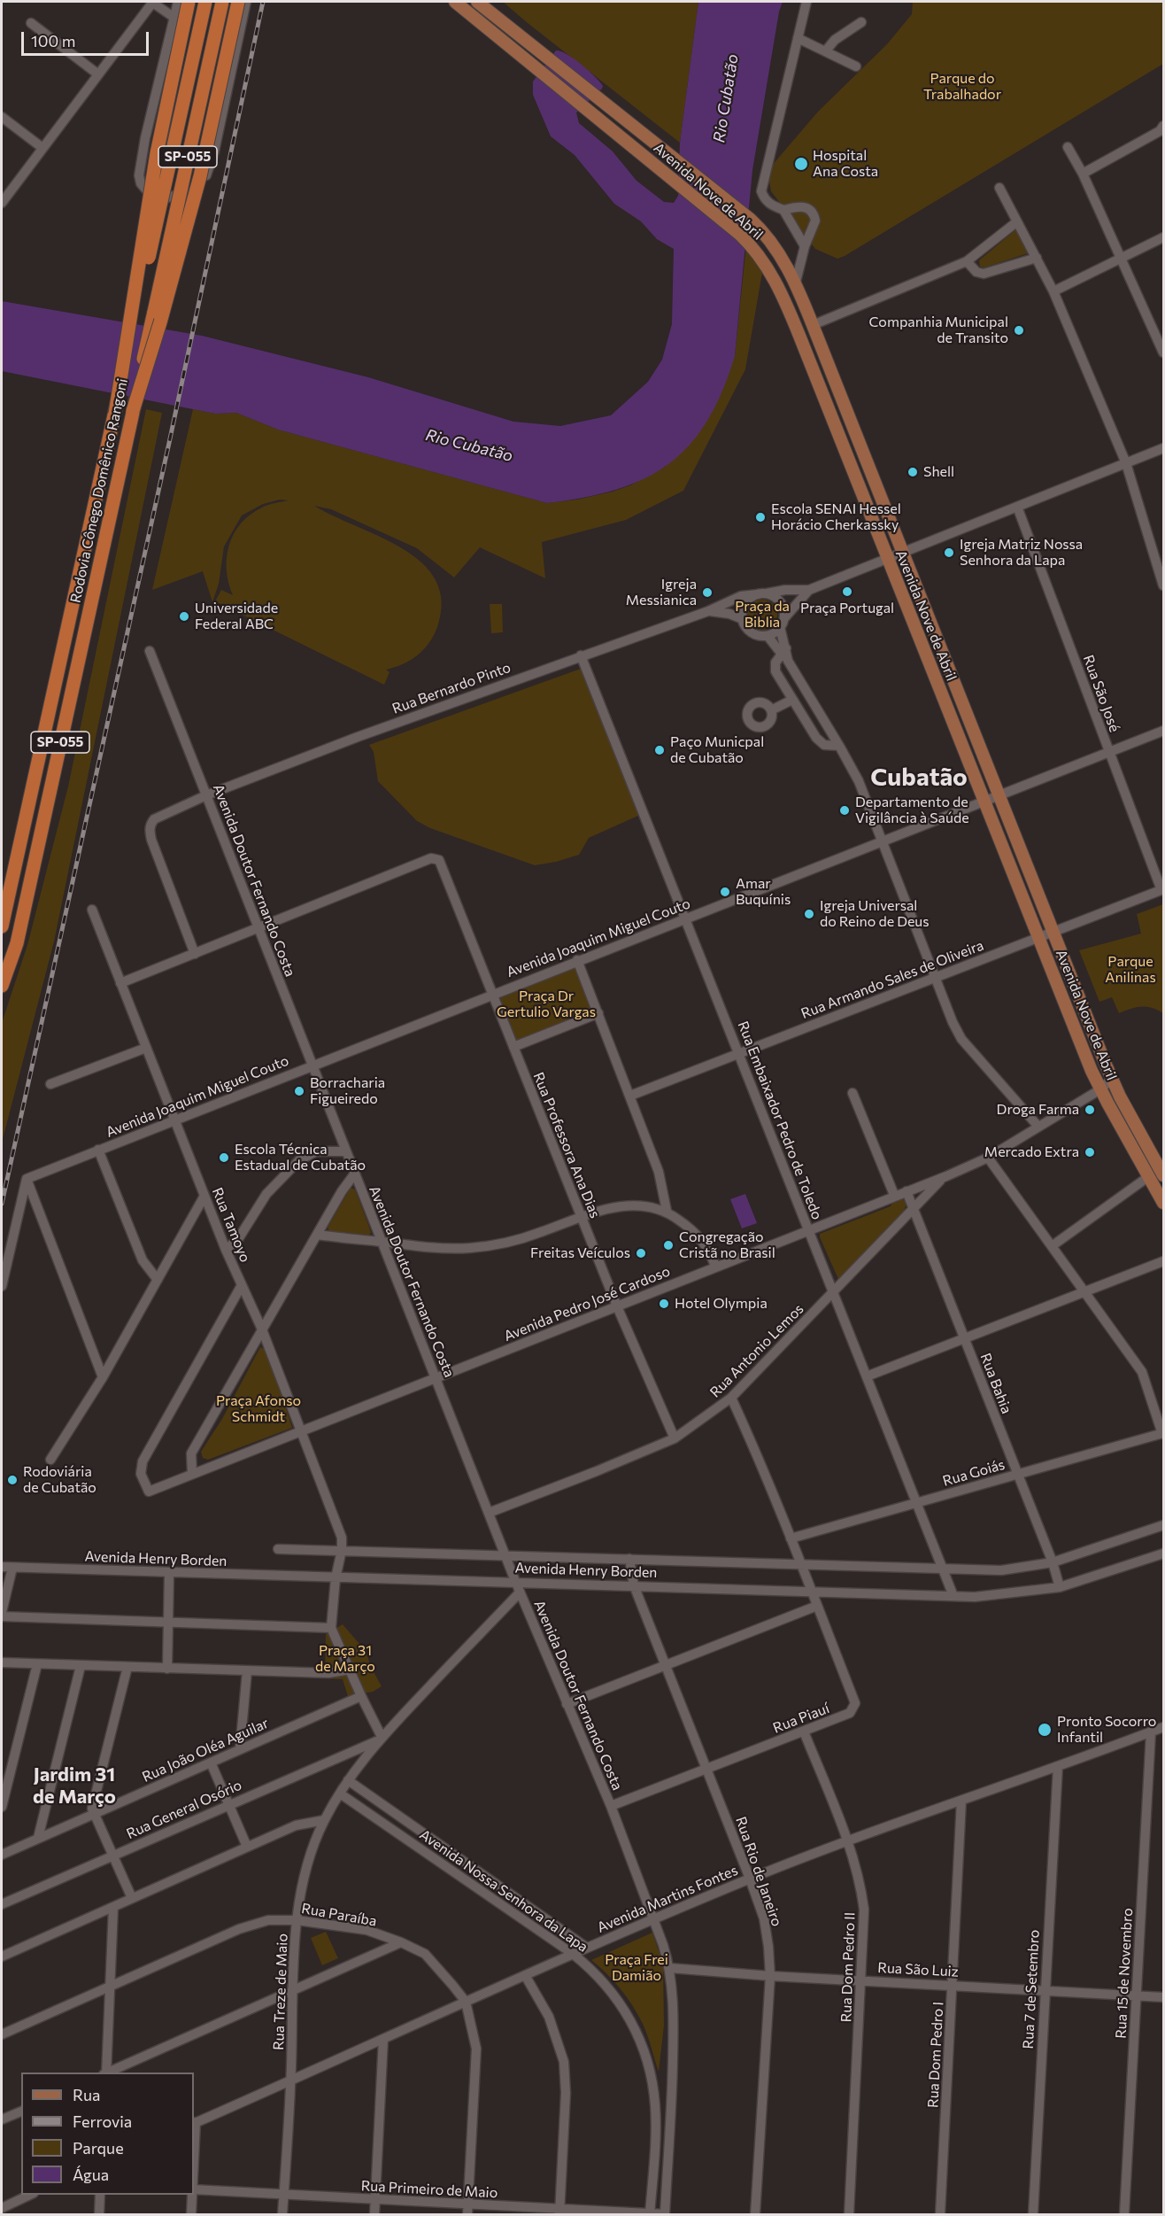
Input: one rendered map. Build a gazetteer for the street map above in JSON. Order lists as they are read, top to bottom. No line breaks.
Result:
{"streets":{"highway":["SP-055","Rodovia Cônego Domênico Rangoni"],"main road":["Avenida Nove de Abril"],"street":["Rua Bernardo Pinto","Rua São José","Avenida Doutor Fernando Costa","Avenida Joaquim Miguel Couto","Rua Armando Sales de Oliveira","Rua Embaixador Pedro de Toledo","Rua Professora Ana Dias","Rua Tamoyo","Avenida Pedro José Cardoso","Rua Antonio Lemos","Rua Bahia","Rua Goiás","Avenida Henry Borden","Rua Piauí","Rua João Oléa Aguilar","Rua General Osório","Rua Rio de Janeiro","Avenida Nossa Senhora da Lapa","Avenida Martins Fontes","Rua Paraíba","Rua Dom Pedro II","Rua São Luiz","Rua 15 de Novembro","Rua 7 de Setembro","Rua Treze de Maio","Rua Dom Pedro I","Rua Primeiro de Maio"]},"crossings":[["Avenida Nove de Abril","Avenida Joaquim Miguel Couto"],["Avenida Nove de Abril","Rua Armando Sales de Oliveira"],["Avenida Nove de Abril","Avenida Pedro José Cardoso"],["Rua Bernardo Pinto","Avenida Doutor Fernando Costa"],["Rua Bernardo Pinto","Rua Embaixador Pedro de Toledo"],["Rua São José","Avenida Joaquim Miguel Couto"],["Rua São José","Rua Armando Sales de Oliveira"],["Avenida Doutor Fernando Costa","Avenida Joaquim Miguel Couto"],["Avenida Doutor Fernando Costa","Rua Professora Ana Dias"],["Avenida Doutor Fernando Costa","Avenida Pedro José Cardoso"],["Avenida Doutor Fernando Costa","Rua Antonio Lemos"],["Avenida Doutor Fernando Costa","Avenida Henry Borden"],["Avenida Doutor Fernando Costa","Rua Piauí"],["Avenida Doutor Fernando Costa","Avenida Martins Fontes"],["Avenida Doutor Fernando Costa","Rua Treze de Maio"],["Avenida Joaquim Miguel Couto","Rua Embaixador Pedro de Toledo"],["Avenida Joaquim Miguel Couto","Rua Professora Ana Dias"],["Avenida Joaquim Miguel Couto","Rua Tamoyo"],["Rua Armando Sales de Oliveira","Rua Embaixador Pedro de Toledo"],["Rua Embaixador Pedro de Toledo","Avenida Pedro José Cardoso"],["Rua Embaixador Pedro de Toledo","Rua Antonio Lemos"],["Rua Embaixador Pedro de Toledo","Rua Goiás"],["Rua Embaixador Pedro de Toledo","Avenida Henry Borden"],["Rua Professora Ana Dias","Avenida Pedro José Cardoso"],["Rua Professora Ana Dias","Rua Antonio Lemos"],["Rua Tamoyo","Avenida Pedro José Cardoso"],["Rua Tamoyo","Avenida Henry Borden"],["Avenida Pedro José Cardoso","Rua Antonio Lemos"],["Avenida Pedro José Cardoso","Rua Bahia"],["Rua Antonio Lemos","Rua Bahia"],["Rua Antonio Lemos","Rua Piauí"],["Rua Bahia","Rua Goiás"],["Rua Bahia","Avenida Henry Borden"],["Rua Goiás","Rua Piauí"],["Avenida Henry Borden","Rua Piauí"],["Avenida Henry Borden","Rua Rio de Janeiro"],["Rua Piauí","Rua Rio de Janeiro"],["Rua Piauí","Rua Dom Pedro II"],["Rua General Osório","Rua Treze de Maio"],["Rua Rio de Janeiro","Avenida Martins Fontes"],["Rua Rio de Janeiro","Rua São Luiz"],["Avenida Nossa Senhora da Lapa","Avenida Martins Fontes"],["Avenida Nossa Senhora da Lapa","Rua Treze de Maio"],["Avenida Nossa Senhora da Lapa","Rua Primeiro de Maio"],["Avenida Martins Fontes","Rua Paraíba"],["Avenida Martins Fontes","Rua Dom Pedro II"],["Avenida Martins Fontes","Rua 15 de Novembro"],["Avenida Martins Fontes","Rua 7 de Setembro"],["Avenida Martins Fontes","Rua Treze de Maio"],["Avenida Martins Fontes","Rua Dom Pedro I"],["Rua Paraíba","Rua Treze de Maio"],["Rua Paraíba","Rua Primeiro de Maio"],["Rua Dom Pedro II","Rua São Luiz"],["Rua São Luiz","Rua 15 de Novembro"],["Rua São Luiz","Rua 7 de Setembro"],["Rua São Luiz","Rua Dom Pedro I"],["Rua Treze de Maio","Rua Primeiro de Maio"]],"districts":["Cubatão","Jardim 31 de Março"],"water":["Rio Cubatão"],"parks":["Parque do Trabalhador","Praça da Biblia","Parque Anilinas","Praça Dr Gertulio Vargas","Praça Afonso Schmidt","Praça 31 de Março","Praça Frei Damião"],"places":["Hospital Ana Costa","Companhia Municipal de Transito","Shell","Escola SENAI Hessel Horácio Cherkassky","Igreja Matriz Nossa Senhora da Lapa","Praça Portugal","Igreja Messianica","Universidade Federal ABC","Paço Municpal de Cubatão","Departamento de Vigilância à Saúde","Amar Buquínis","Igreja Universal do Reino de Deus","Borracharia Figueiredo","Droga Farma","Mercado Extra","Escola Técnica Estadual de Cubatão","Congregação Cristã no Brasil","Freitas Veículos","Hotel Olympia","Rodoviária de Cubatão","Pronto Socorro Infantil"],"legend":["Rua","Ferrovia","Parque","Água"],"scale_bar":"100 m"}
